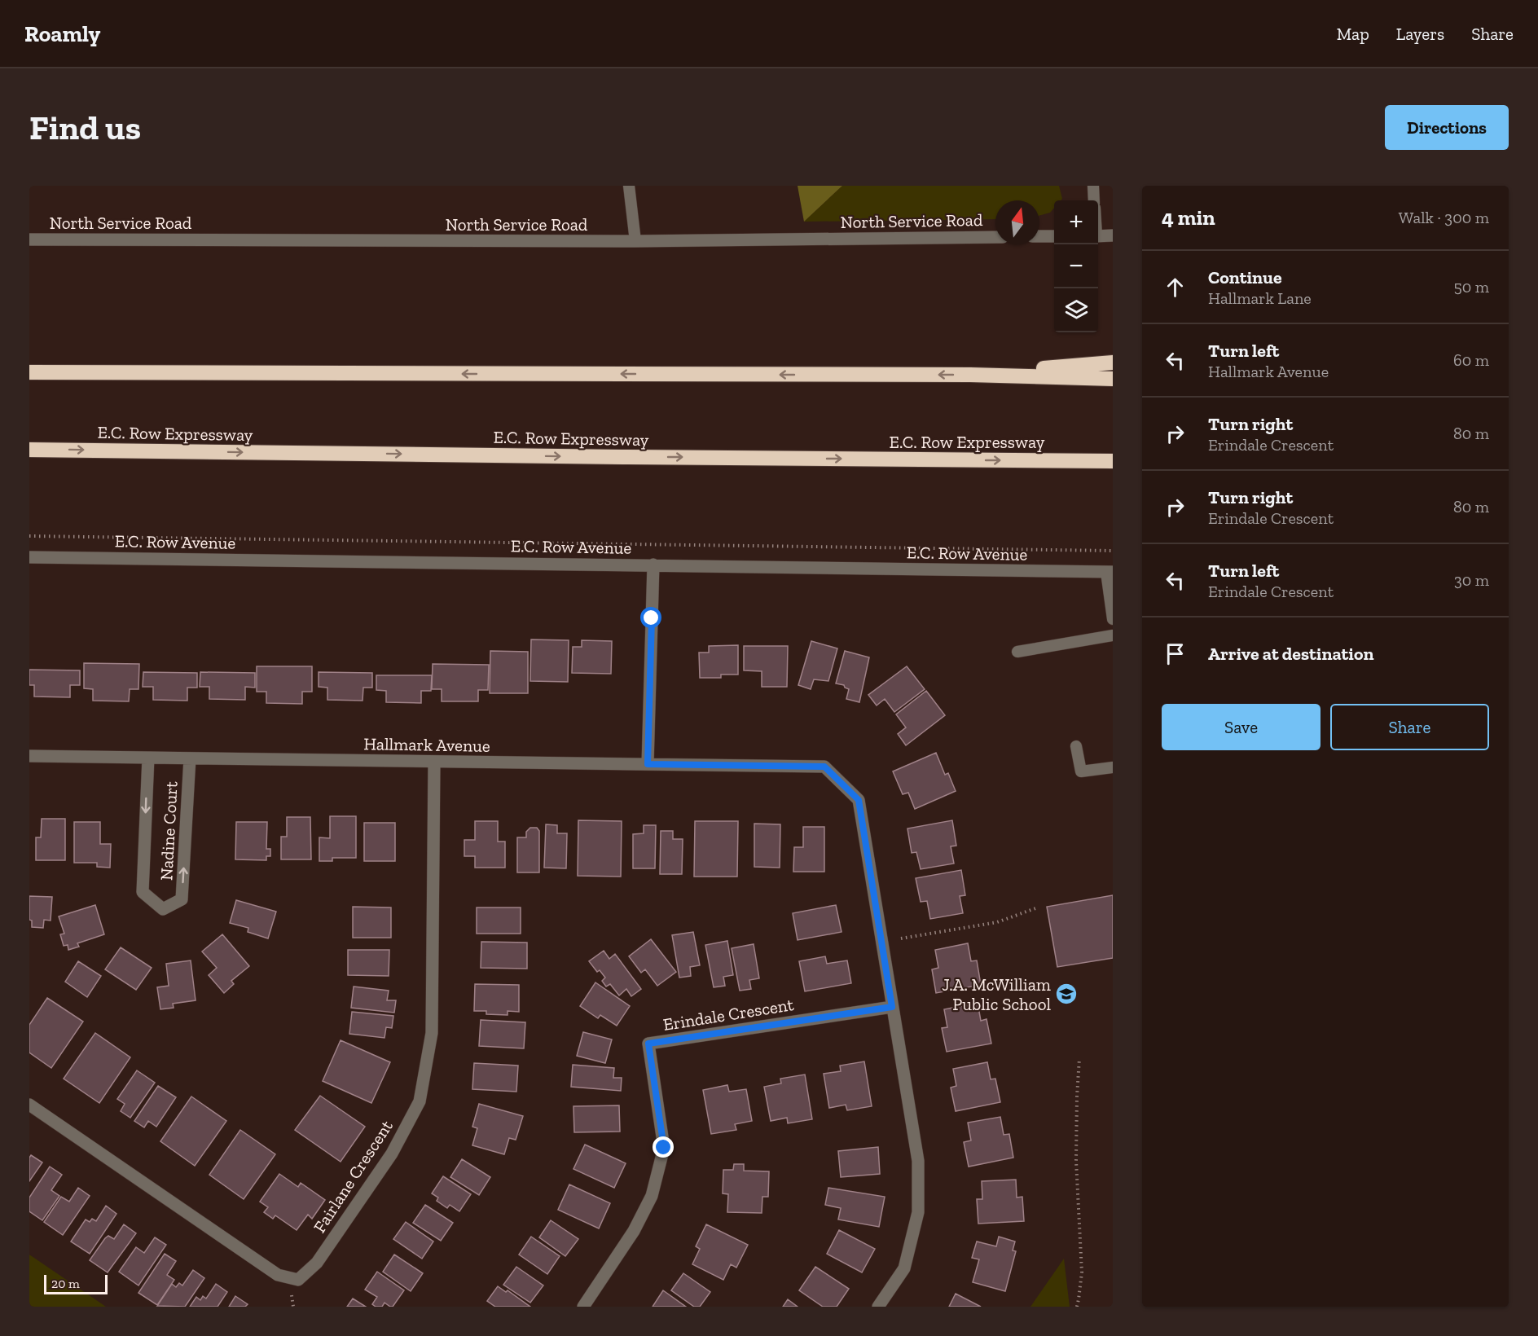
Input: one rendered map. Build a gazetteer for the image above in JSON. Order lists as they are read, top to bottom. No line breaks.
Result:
{"streets":{"highway":["E.C. Row Expressway"],"street":["North Service Road","E.C. Row Avenue","Hallmark Avenue","Nadine Court","Erindale Crescent","Fairlane Crescent"]},"crossings":[["Hallmark Avenue","Nadine Court"],["Hallmark Avenue","Erindale Crescent"],["Hallmark Avenue","Fairlane Crescent"]],"places":{"school or university":["J.A. McWilliam Public School"]},"scale_bar":"20 m","north":"top","page":{"header":"Roamly","nav":["Map","Layers","Share"],"buttons":["Directions",["Save","Share"]],"title":"Find us","heading":["4 min","Walk · 300 m"],"map_buttons":["+","−"],"list":[["Continue","Hallmark Lane","50 m"],["Turn left","Hallmark Avenue","60 m"],["Turn right","Erindale Crescent","80 m"],["Turn right","Erindale Crescent","80 m"],["Turn left","Erindale Crescent","30 m"],"Arrive at destination"],"scale":"20 m"}}
